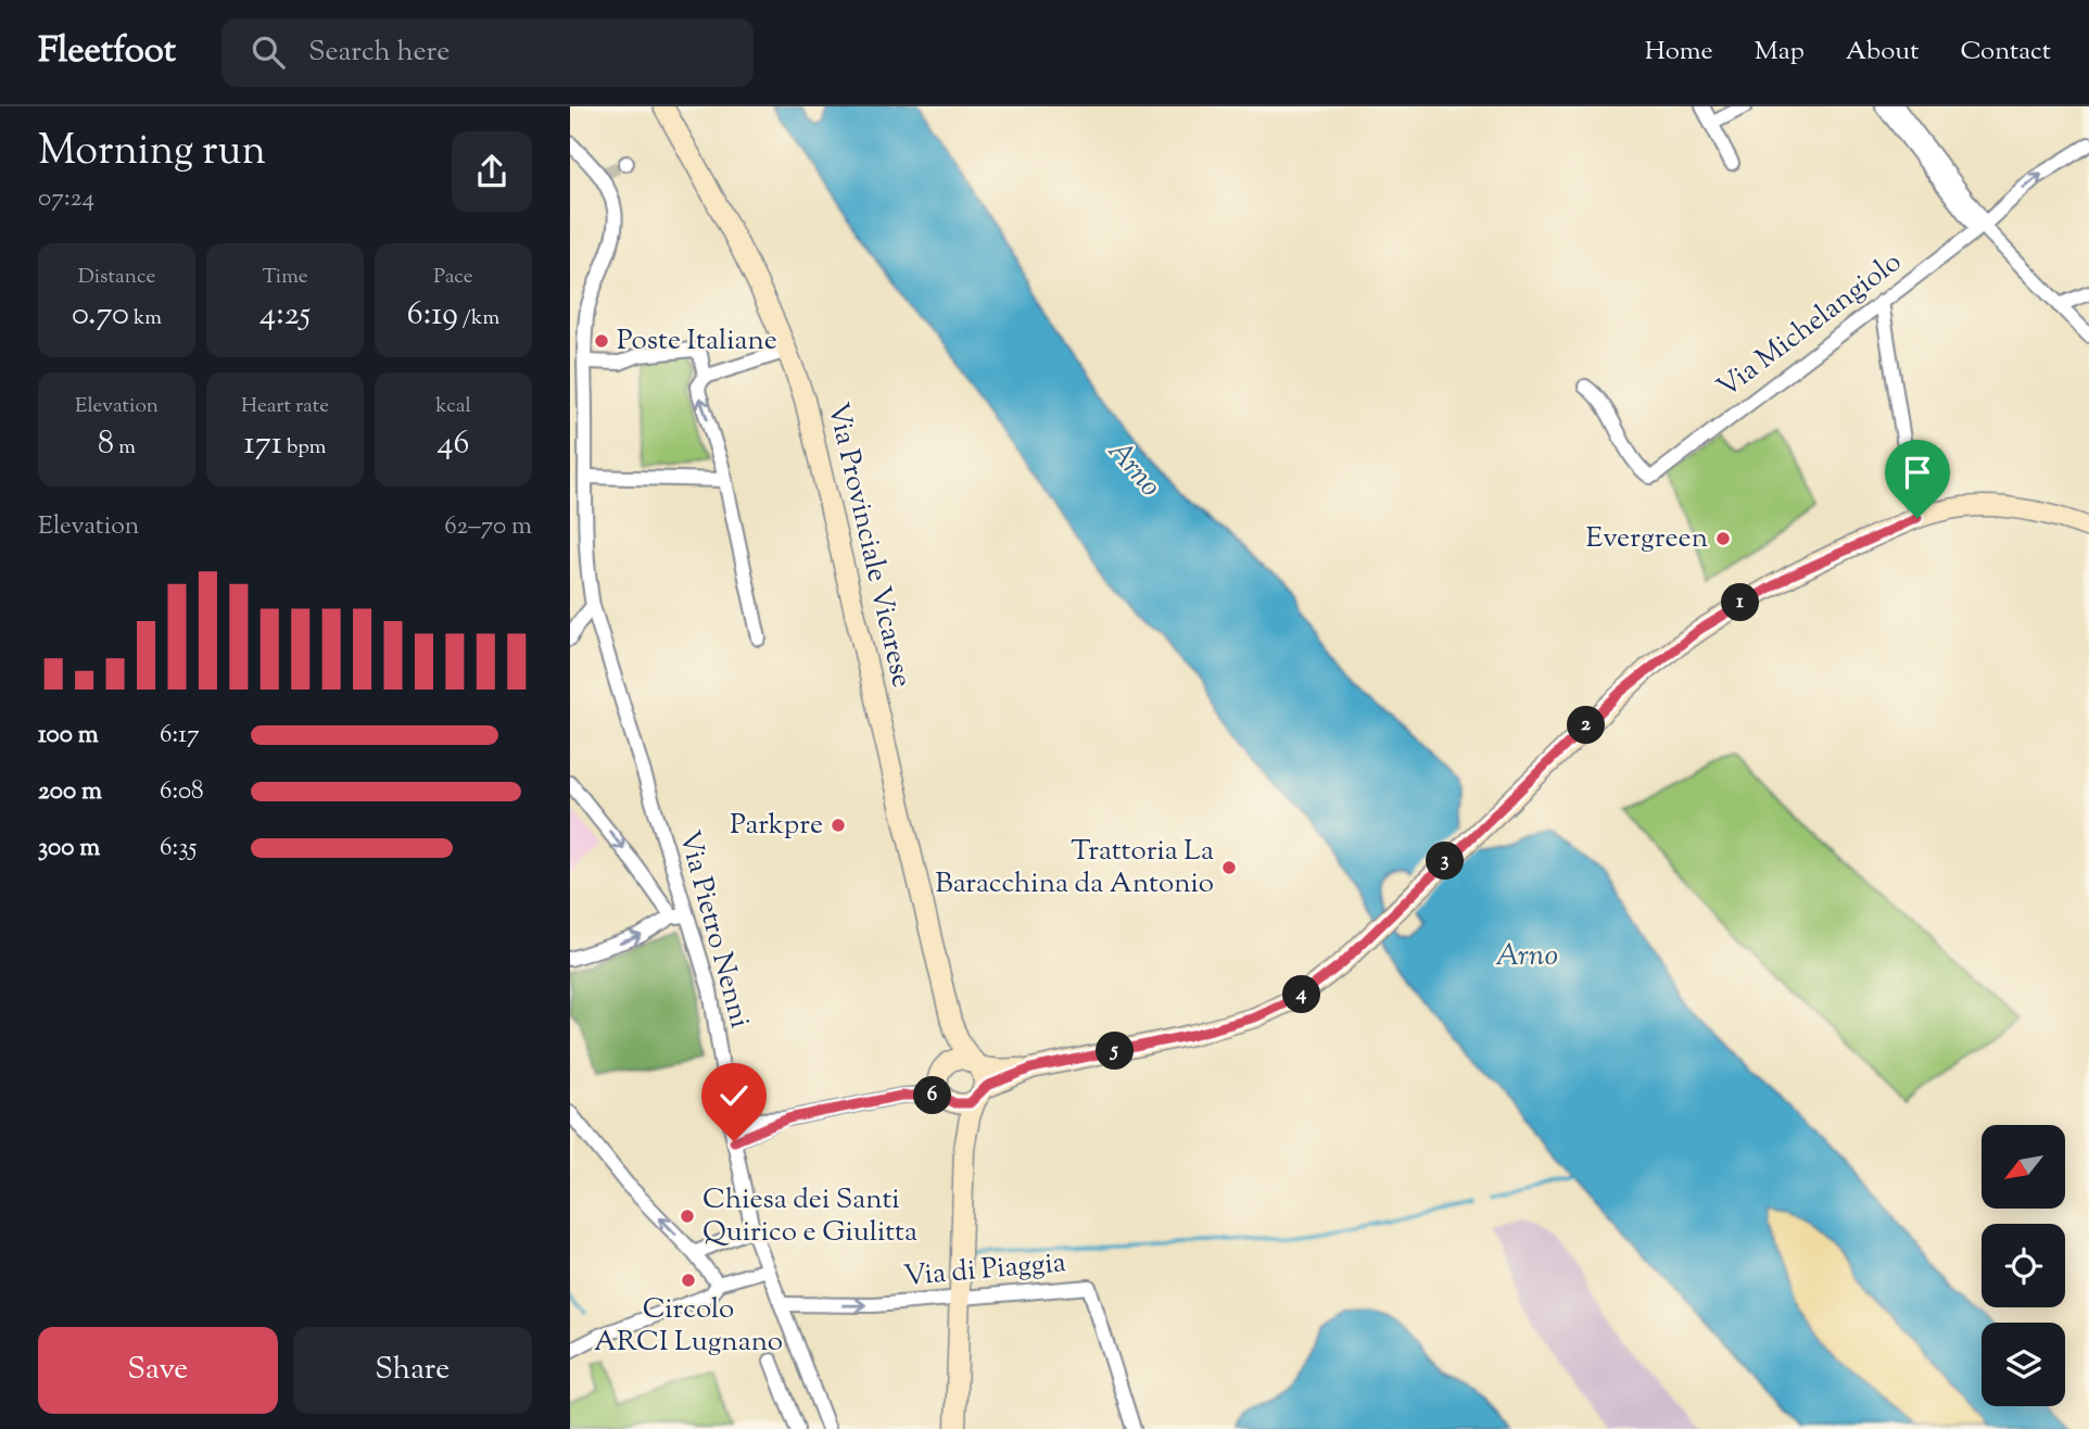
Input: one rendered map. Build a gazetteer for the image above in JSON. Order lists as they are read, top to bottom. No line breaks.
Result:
{"streets":{"main road":["Via Provinciale Vicarese"],"street":["Via Michelangiolo","Via Pietro Nenni","Via di Piaggia"]},"crossings":[["Via Pietro Nenni","Via di Piaggia"]],"one_way":["Via di Piaggia"],"water":["Arno"],"places":["Poste Italiane","Evergreen","Parkpre","Trattoria La Baracchina da Antonio","Chiesa dei Santi Quirico e Giulitta","Circolo ARCI Lugnano"],"north":"bottom left","page":{"header":"Fleetfoot","search":"Search here","nav":["Home","Map","About","Contact"],"heading":["Morning run","07:24"],"stats":[["Distance","0.70 km"],["Time","4:25"],["Pace","6:19 /km"],["Elevation","8 m"],["Heart rate","171 bpm"],["kcal","46"]],"chart":["Elevation","62–70 m"],"pins":["1","2","3","4","5","6"],"list":[{"name":"100 m","note":"6:17"},{"name":"200 m","note":"6:08"},{"name":"300 m","note":"6:35"}],"buttons":["Save","Share"]}}
